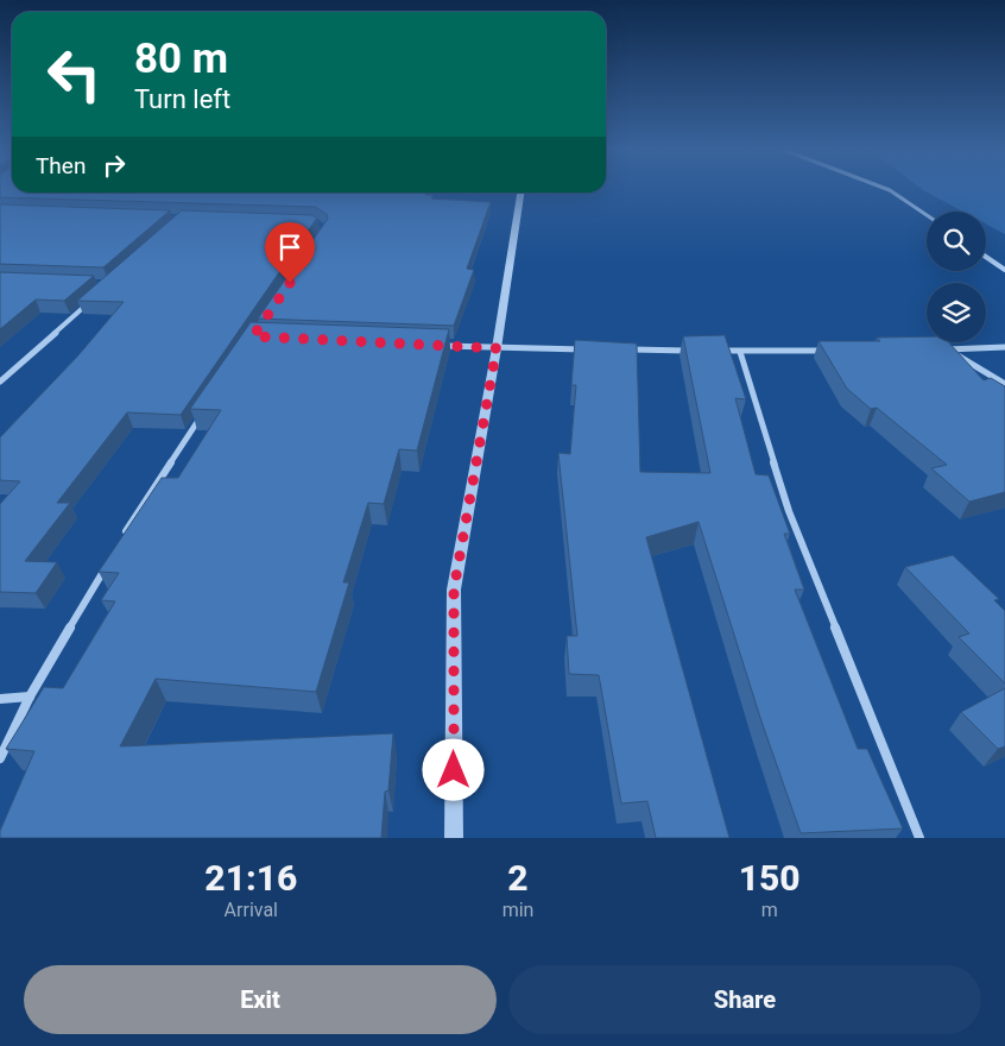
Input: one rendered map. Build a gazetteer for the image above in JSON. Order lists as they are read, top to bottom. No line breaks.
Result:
{"page":{"turn":["80 m","Turn left"],"then":"Then","eta":["21:16","Arrival","2","min","150","m"],"buttons":["Exit","Share"]}}
